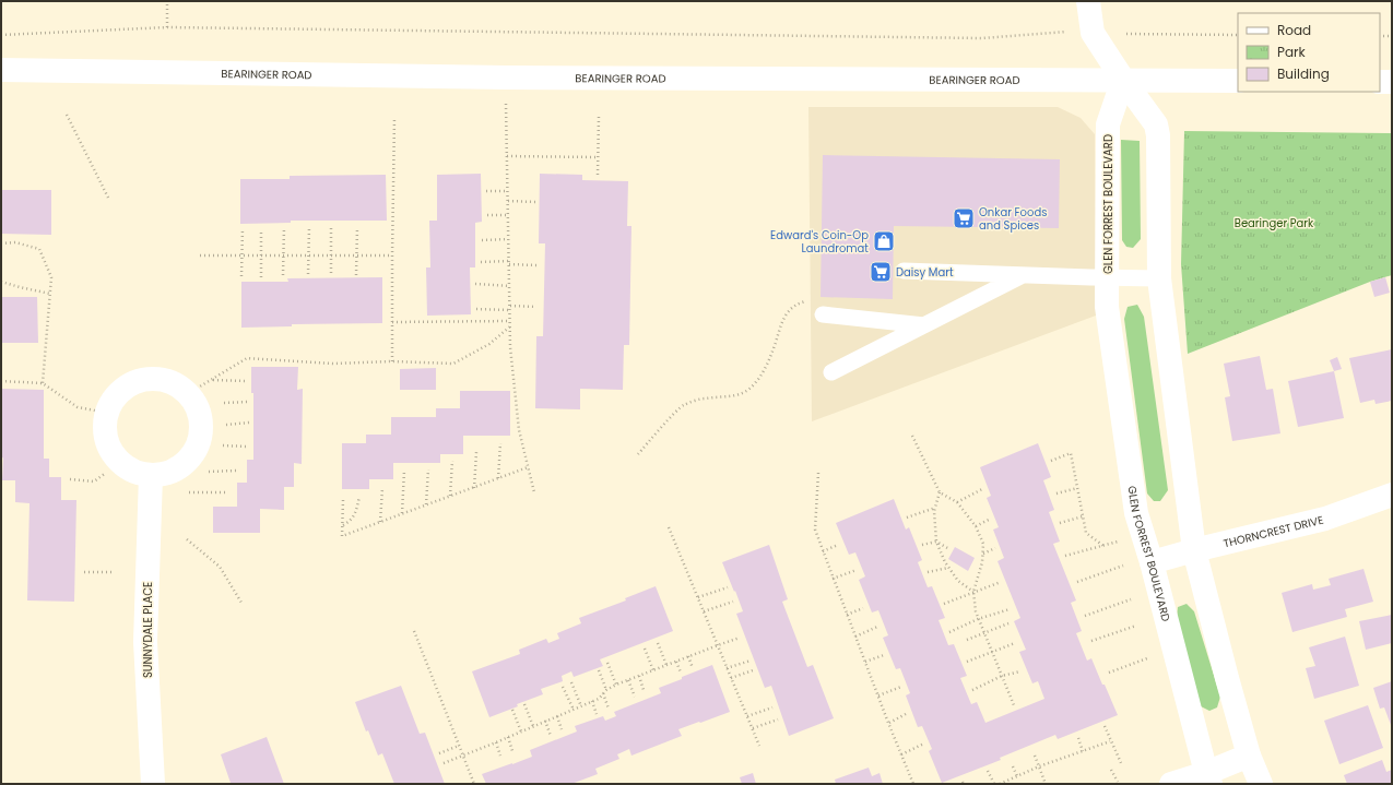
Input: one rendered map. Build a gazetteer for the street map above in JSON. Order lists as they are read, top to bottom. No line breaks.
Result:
{"streets":{"street":["BEARINGER ROAD","GLEN FORREST BOULEVARD","THORNCREST DRIVE","SUNNYDALE PLACE"]},"crossings":[["BEARINGER ROAD","GLEN FORREST BOULEVARD"],["GLEN FORREST BOULEVARD","THORNCREST DRIVE"]],"parks":["Bearinger Park"],"places":{"supermarket":["Onkar Foods and Spices","Daisy Mart"],"shop":["Edward's Coin-Op Laundromat"]},"legend":["Road","Park","Building"]}
